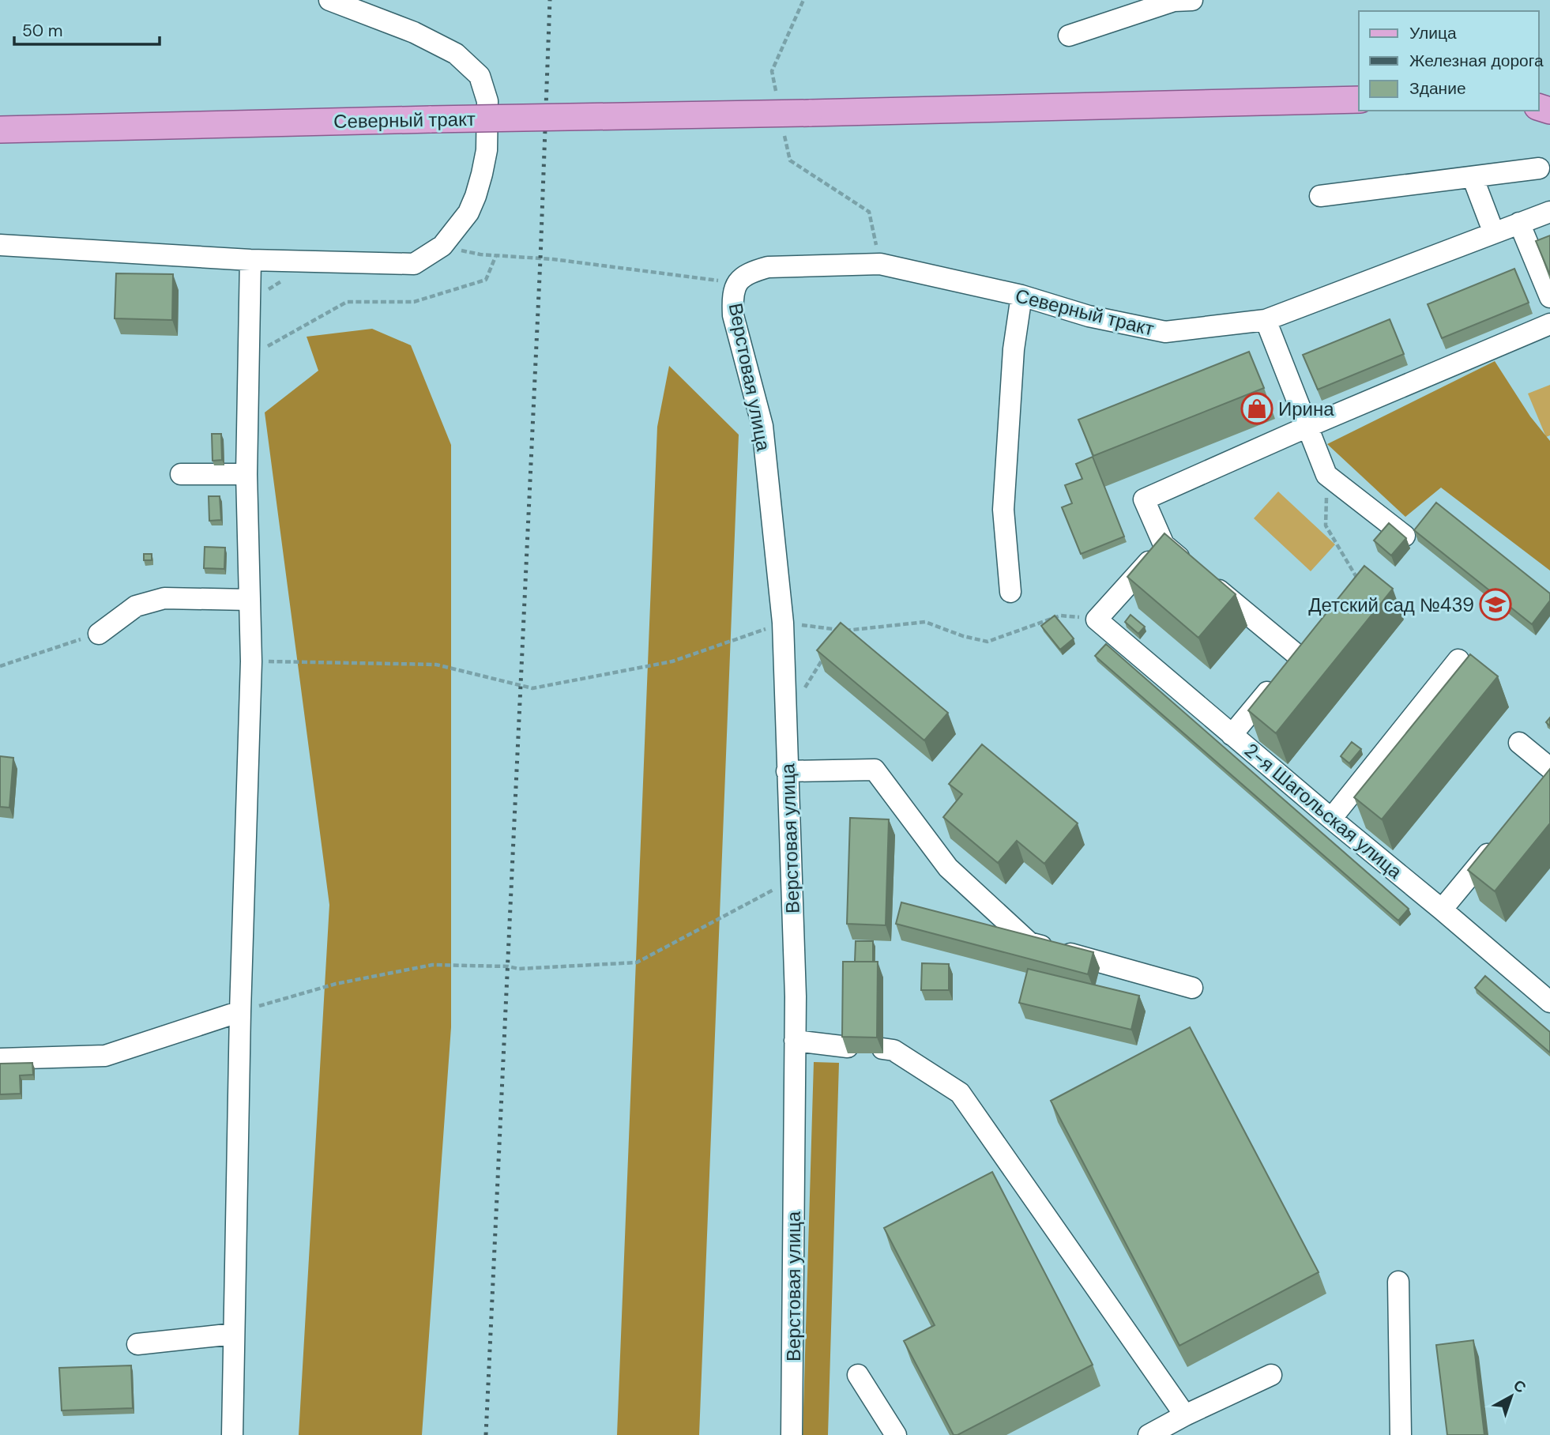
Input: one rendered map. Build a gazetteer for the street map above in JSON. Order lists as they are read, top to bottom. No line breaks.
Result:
{"streets":{"main road":["Северный тракт"],"street":["Верстовая улица","2-я Шагольская улица"]},"crossings":[["Северный тракт","Верстовая улица"]],"places":{"shop":["Ирина"],"school or university":["Детский сад №439"]},"legend":["Улица","Железная дорога","Здание"],"scale_bar":"50 m","north":"top right"}
